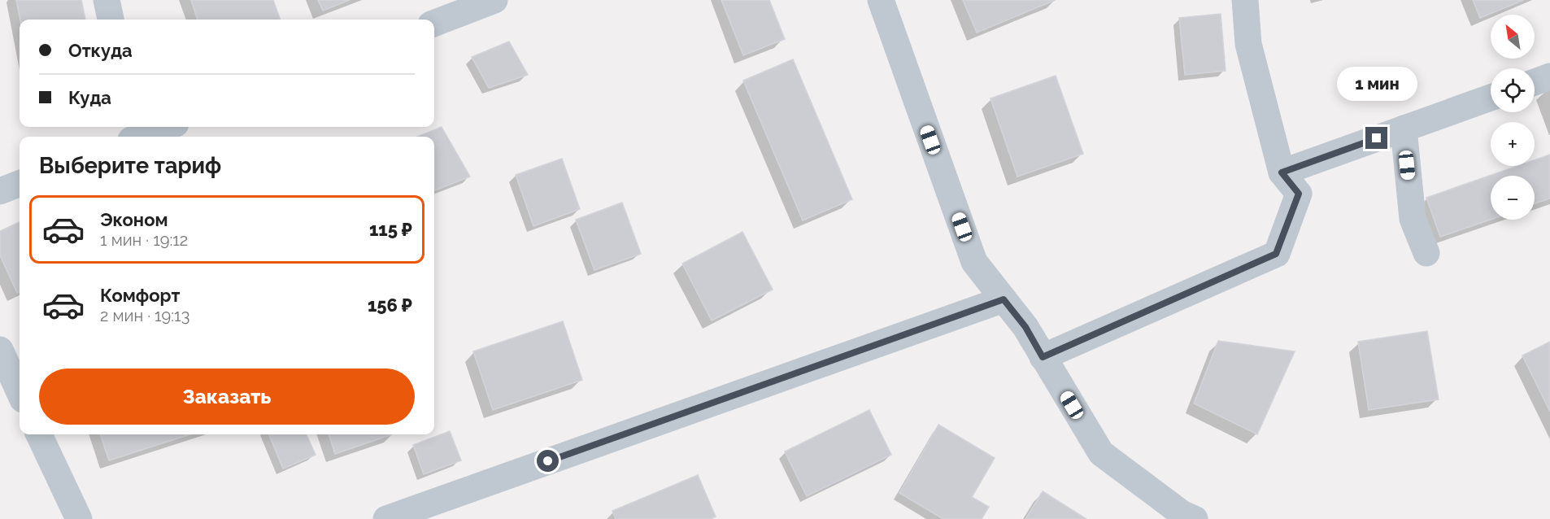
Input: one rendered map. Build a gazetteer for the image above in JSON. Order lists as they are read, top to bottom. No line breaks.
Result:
{"north":"top left","page":{"map_buttons":["+","−"],"banner":["Откуда","Куда"],"bubble":"1 мин","heading":"Выберите тариф","list":[{"name":"Эконом","note":"1 мин · 19:12","value":"115 ₽"},{"name":"Комфорт","note":"2 мин · 19:13","value":"156 ₽"}],"buttons":"Заказать"}}
